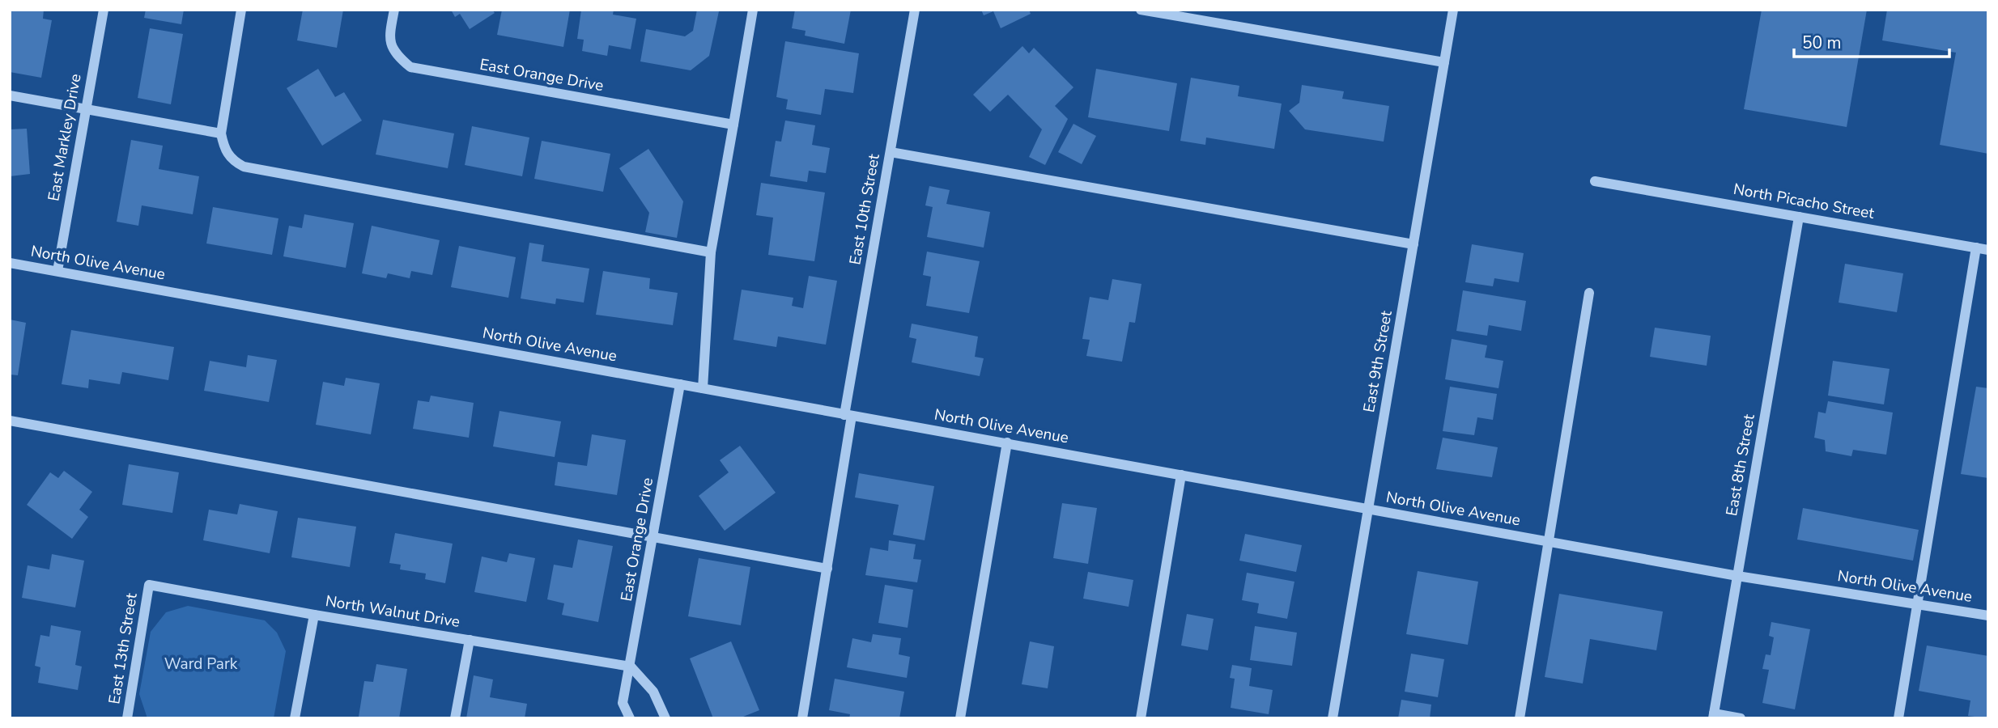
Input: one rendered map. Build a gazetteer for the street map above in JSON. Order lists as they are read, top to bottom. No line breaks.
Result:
{"streets":{"street":["East Orange Drive","East Markley Drive","North Picacho Street","East 10th Street","North Olive Avenue","East 9th Street","East 8th Street","North Walnut Drive","East 13th Street"]},"crossings":[["East Orange Drive","North Olive Avenue"],["East Orange Drive","North Walnut Drive"],["East Markley Drive","North Olive Avenue"],["North Picacho Street","East 8th Street"],["East 10th Street","North Olive Avenue"],["North Olive Avenue","East 9th Street"],["North Olive Avenue","East 8th Street"],["North Walnut Drive","East 13th Street"]],"parks":["Ward Park"],"scale_bar":"50 m"}
